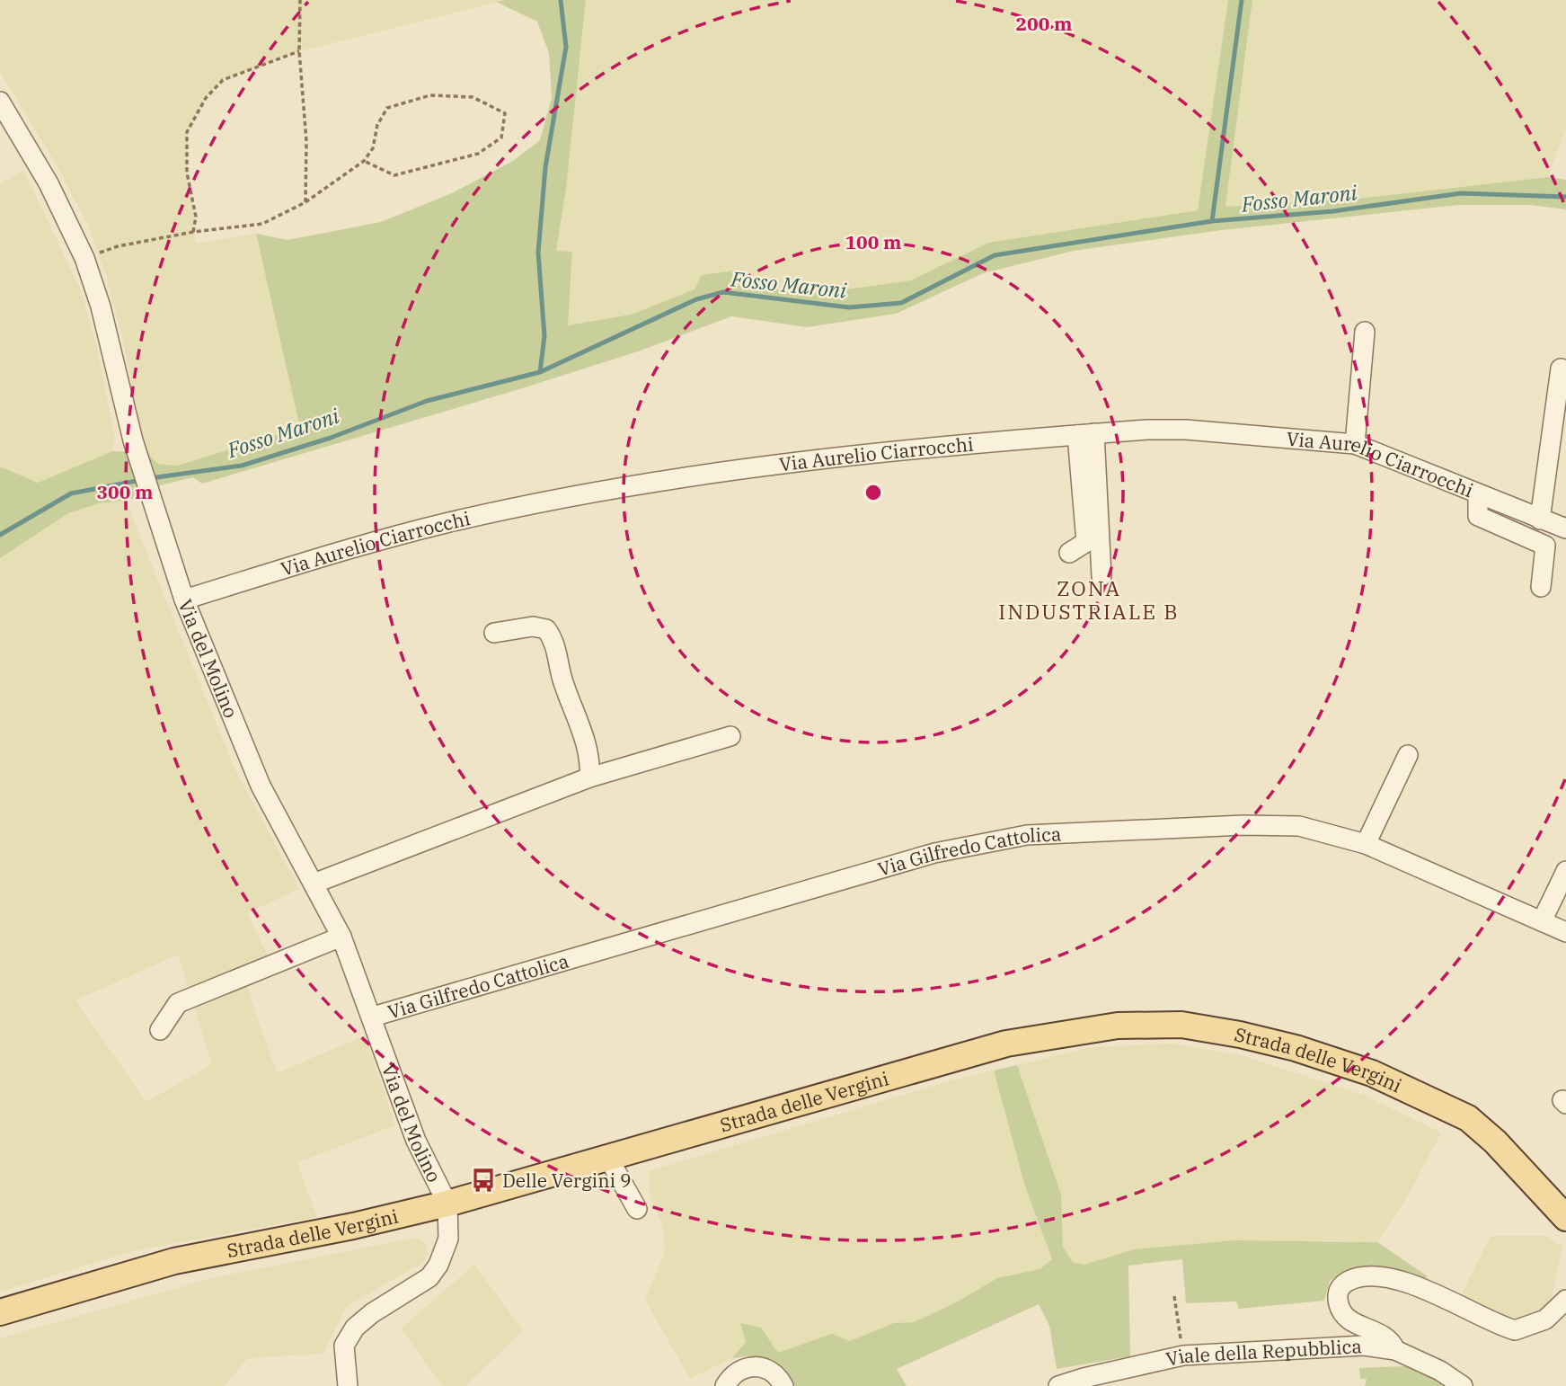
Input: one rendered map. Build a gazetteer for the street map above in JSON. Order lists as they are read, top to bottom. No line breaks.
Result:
{"streets":{"main road":["Strada delle Vergini"],"street":["Via Aurelio Ciarrocchi","Via del Molino","Via Gilfredo Cattolica","Viale della Repubblica"]},"crossings":[["Via Aurelio Ciarrocchi","Via del Molino"],["Via del Molino","Via Gilfredo Cattolica"],["Via del Molino","Strada delle Vergini"]],"districts":["ZONA INDUSTRIALE B"],"water":["Fosso Maroni"],"places":{"bus stop":["Delle Vergini 9"]},"rings":["200 m","100 m","300 m"]}
